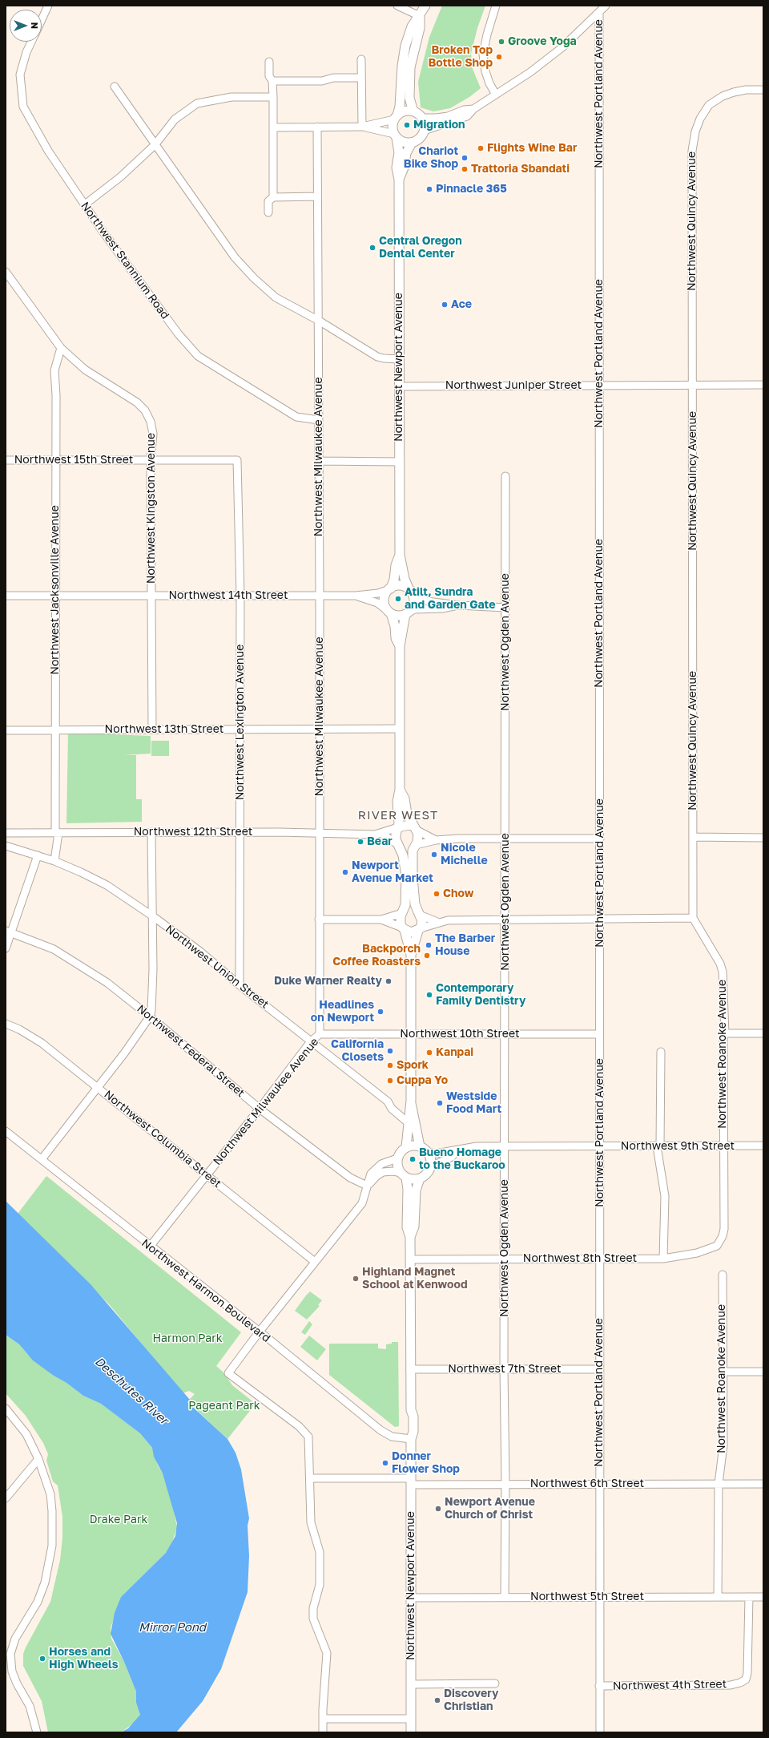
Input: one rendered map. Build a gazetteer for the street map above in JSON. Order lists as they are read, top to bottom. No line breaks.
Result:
{"streets":{"main road":["Northwest Newport Avenue"],"street":["Northwest Portland Avenue","Northwest Quincy Avenue","Northwest Stannium Road","Northwest Juniper Street","Northwest Milwaukee Avenue","Northwest 15th Street","Northwest Kingston Avenue","Northwest Jacksonville Avenue","Northwest 14th Street","Northwest Ogden Avenue","Northwest Lexington Avenue","Northwest 13th Street","Northwest 12th Street","Northwest Union Street","Northwest 10th Street","Northwest Federal Street","Northwest Roanoke Avenue","Northwest Columbia Street","Northwest 9th Street","Northwest 8th Street","Northwest Harmon Boulevard","Northwest 7th Street","Northwest 6th Street","Northwest 5th Street","Northwest 4th Street"]},"crossings":[["Northwest Portland Avenue","Northwest Juniper Street"],["Northwest Portland Avenue","Northwest 10th Street"],["Northwest Portland Avenue","Northwest 9th Street"],["Northwest Portland Avenue","Northwest 8th Street"],["Northwest Portland Avenue","Northwest 7th Street"],["Northwest Portland Avenue","Northwest 6th Street"],["Northwest Portland Avenue","Northwest 5th Street"],["Northwest Portland Avenue","Northwest 4th Street"],["Northwest Quincy Avenue","Northwest Juniper Street"],["Northwest Quincy Avenue","Northwest Roanoke Avenue"],["Northwest Stannium Road","Northwest Milwaukee Avenue"],["Northwest Newport Avenue","Northwest Juniper Street"],["Northwest Newport Avenue","Northwest 14th Street"],["Northwest Newport Avenue","Northwest 9th Street"],["Northwest Newport Avenue","Northwest 8th Street"],["Northwest Newport Avenue","Northwest Harmon Boulevard"],["Northwest Newport Avenue","Northwest 7th Street"],["Northwest Newport Avenue","Northwest 6th Street"],["Northwest Newport Avenue","Northwest 5th Street"],["Northwest Milwaukee Avenue","Northwest 14th Street"],["Northwest Milwaukee Avenue","Northwest 13th Street"],["Northwest Milwaukee Avenue","Northwest 12th Street"],["Northwest Milwaukee Avenue","Northwest Union Street"],["Northwest Milwaukee Avenue","Northwest 10th Street"],["Northwest Milwaukee Avenue","Northwest Federal Street"],["Northwest Milwaukee Avenue","Northwest Columbia Street"],["Northwest Milwaukee Avenue","Northwest Harmon Boulevard"],["Northwest 15th Street","Northwest Kingston Avenue"],["Northwest 15th Street","Northwest Jacksonville Avenue"],["Northwest 15th Street","Northwest Lexington Avenue"],["Northwest Kingston Avenue","Northwest Jacksonville Avenue"],["Northwest Kingston Avenue","Northwest 14th Street"],["Northwest Kingston Avenue","Northwest 13th Street"],["Northwest Jacksonville Avenue","Northwest 14th Street"],["Northwest Jacksonville Avenue","Northwest 13th Street"],["Northwest Jacksonville Avenue","Northwest 12th Street"],["Northwest Jacksonville Avenue","Northwest Union Street"],["Northwest 14th Street","Northwest Lexington Avenue"],["Northwest Ogden Avenue","Northwest 10th Street"],["Northwest Ogden Avenue","Northwest 9th Street"],["Northwest Ogden Avenue","Northwest 8th Street"],["Northwest Ogden Avenue","Northwest 7th Street"],["Northwest Ogden Avenue","Northwest 6th Street"],["Northwest Ogden Avenue","Northwest 5th Street"],["Northwest Lexington Avenue","Northwest 13th Street"],["Northwest Lexington Avenue","Northwest 12th Street"],["Northwest Lexington Avenue","Northwest Union Street"],["Northwest Roanoke Avenue","Northwest 9th Street"],["Northwest Roanoke Avenue","Northwest 8th Street"],["Northwest Roanoke Avenue","Northwest 6th Street"],["Northwest 5th Street","Northwest 4th Street"]],"districts":["RIVER WEST"],"water":["Deschutes River","Mirror Pond"],"parks":["Harmon Park","Pageant Park","Drake Park"],"places":["Groove Yoga","Broken Top Bottle Shop","Migration","Flights Wine Bar","Chariot Bike Shop","Trattoria Sbandati","Pinnacle 365","Central Oregon Dental Center","Ace","Atilt, Sundra and Garden Gate","Bear","Nicole Michelle","Newport Avenue Market","Chow","The Barber House","Backporch Coffee Roasters","Duke Warner Realty","Contemporary Family Dentistry","Headlines on Newport","California Closets","Kanpai","Spork","Cuppa Yo","Westside Food Mart","Bueno Homage to the Buckaroo","Highland Magnet School at Kenwood","Donner Flower Shop","Newport Avenue Church of Christ","Horses and High Wheels","Discovery Christian"],"north":"right"}
